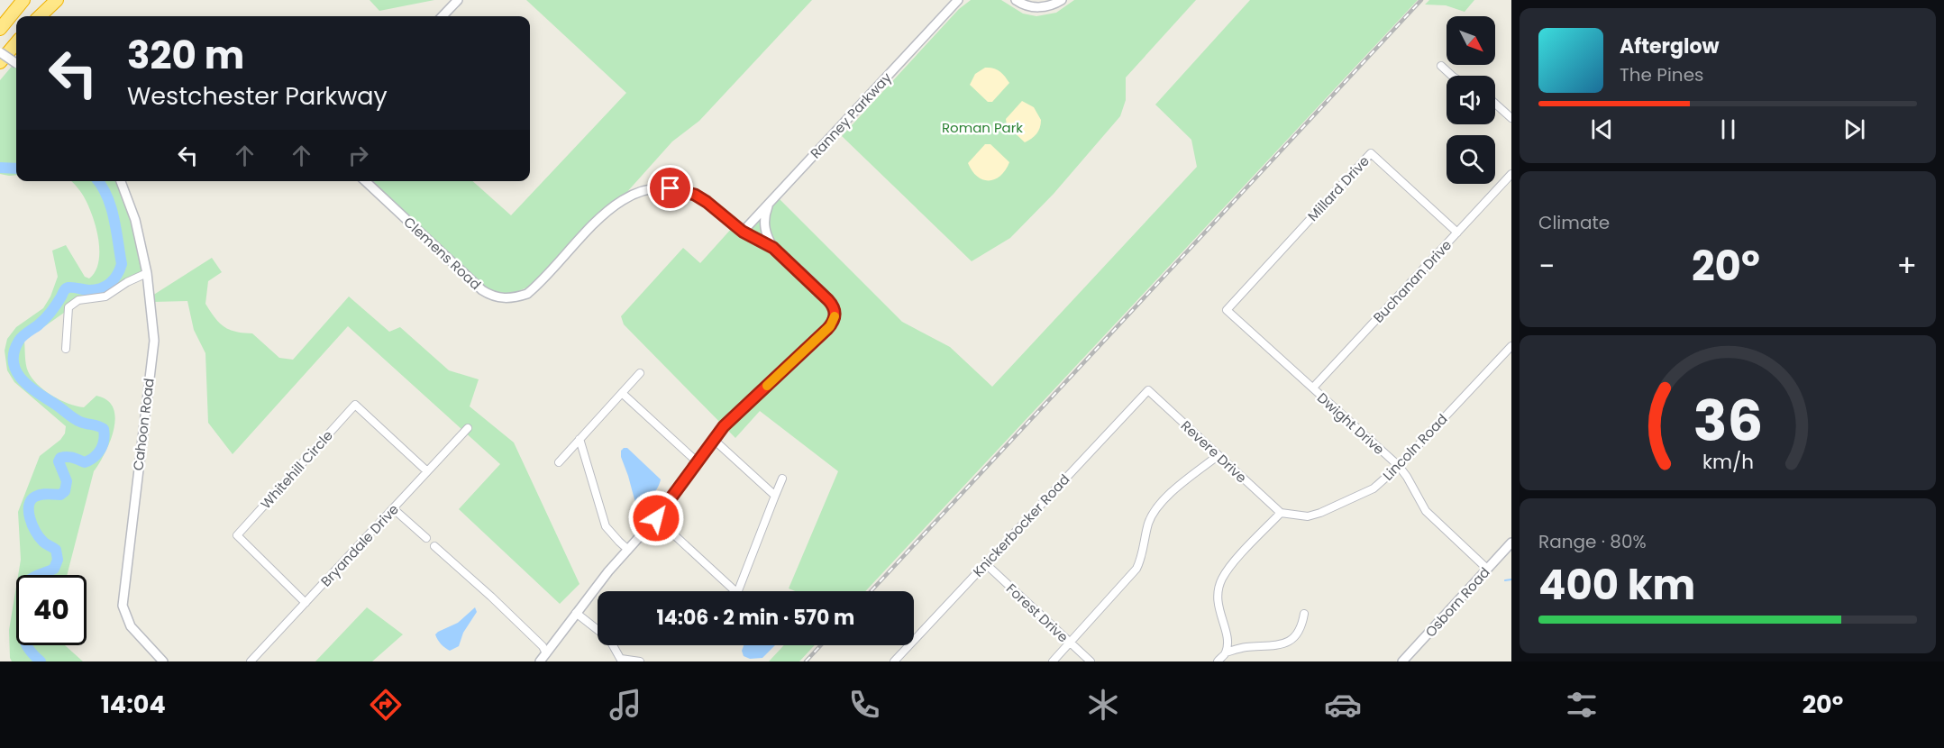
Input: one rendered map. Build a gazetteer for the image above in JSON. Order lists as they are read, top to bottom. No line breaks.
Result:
{"streets":{"street":["Ranney Parkway","Millard Drive","Clemens Road","Buchanan Drive","Dwight Drive","Cahoon Road","Lincoln Road","Revere Drive","Whitehill Circle","Knickerbocker Road","Bryandale Drive","Osborn Road","Forest Drive"]},"crossings":[["Ranney Parkway","Clemens Road"],["Millard Drive","Buchanan Drive"],["Millard Drive","Dwight Drive"],["Buchanan Drive","Dwight Drive"],["Dwight Drive","Lincoln Road"],["Dwight Drive","Osborn Road"],["Lincoln Road","Revere Drive"],["Revere Drive","Knickerbocker Road"],["Whitehill Circle","Bryandale Drive"],["Knickerbocker Road","Forest Drive"]],"parks":["Roman Park"],"north":"bottom right","page":{"turn":["320 m","Westchester Parkway"],"song":["Afterglow","The Pines"],"tile":["Climate",["Range · 80%","400 km"]],"heat":["−","20°","+"],"limit":"40","trip":"14:06 · 2 min · 570 m","tabs":["14:04","20°"],"gauge":["36","km/h"]}}
